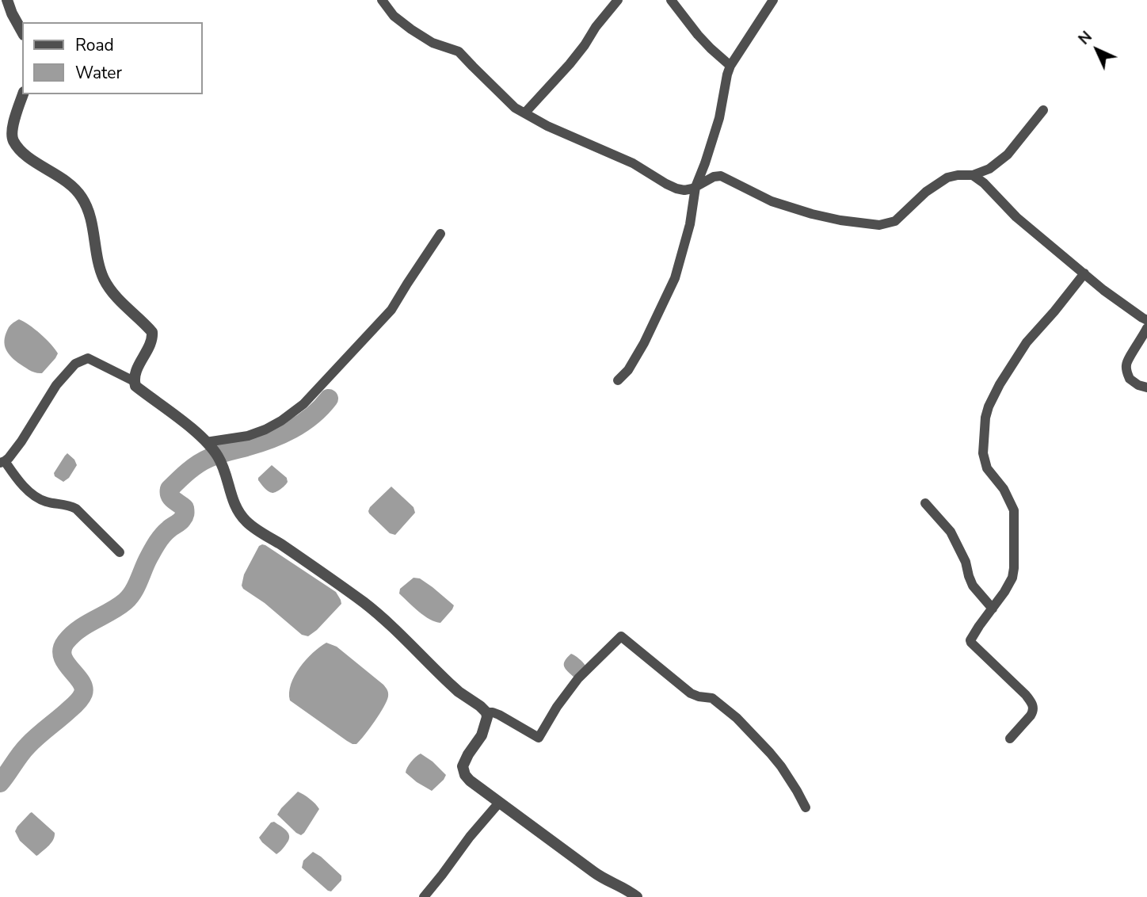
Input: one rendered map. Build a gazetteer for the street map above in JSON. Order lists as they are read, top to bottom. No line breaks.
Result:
{"legend":["Road","Water"],"north":"top left"}
